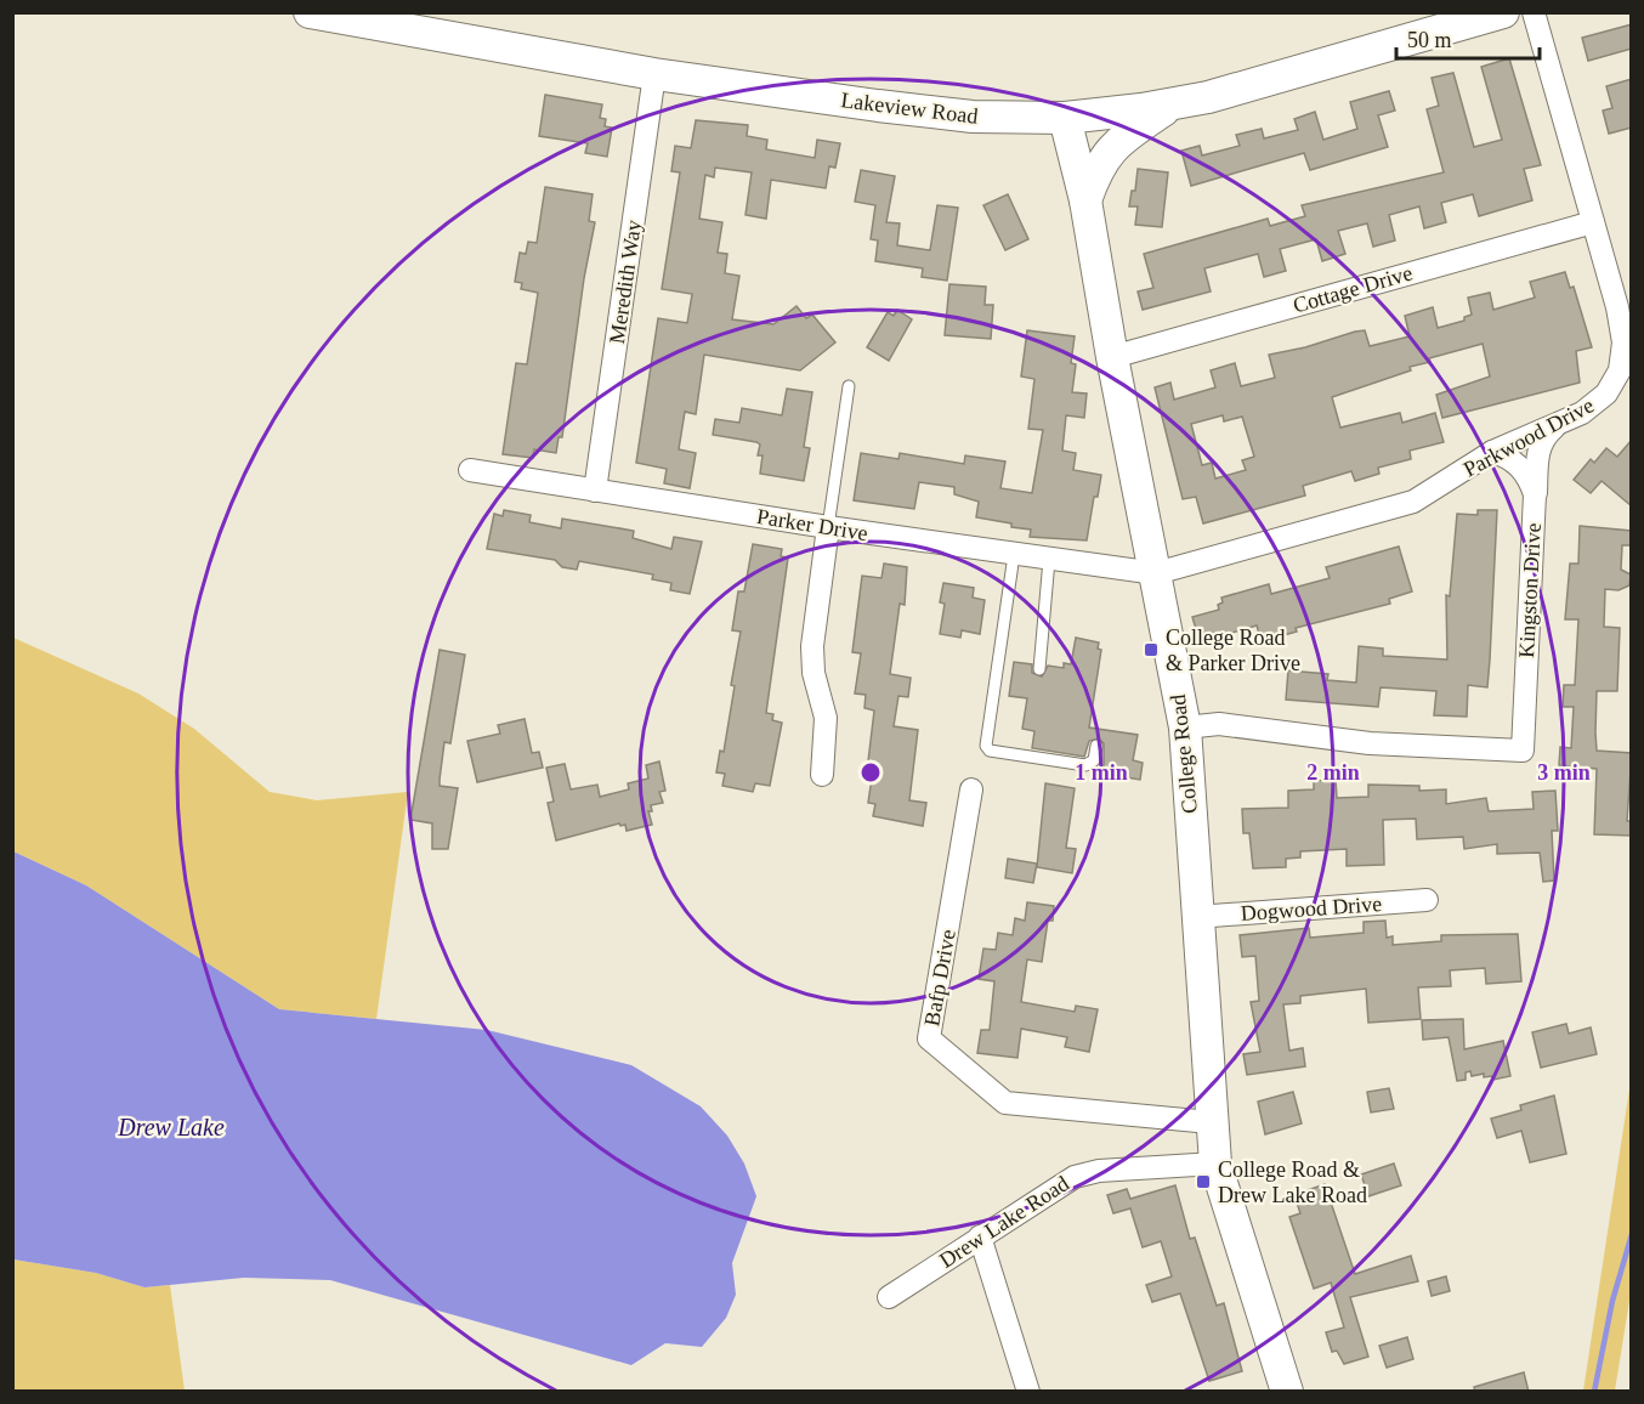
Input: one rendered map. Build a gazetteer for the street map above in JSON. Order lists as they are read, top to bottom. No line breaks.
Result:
{"streets":{"street":["Lakeview Road","Meredith Way","Cottage Drive","Parkwood Drive","Parker Drive","Kingston Drive","College Road","Dogwood Drive","Bafp Drive","Drew Lake Road"]},"crossings":[["Lakeview Road","Meredith Way"],["Lakeview Road","College Road"],["Meredith Way","Parker Drive"],["Cottage Drive","Parkwood Drive"],["Cottage Drive","College Road"],["Parkwood Drive","Parker Drive"],["Parkwood Drive","Kingston Drive"],["Parkwood Drive","College Road"],["Parker Drive","College Road"],["Kingston Drive","College Road"],["College Road","Dogwood Drive"],["College Road","Bafp Drive"],["College Road","Drew Lake Road"]],"water":["Drew Lake"],"places":{"transit":["College Road & Parker Drive","College Road & Drew Lake Road"]},"scale_bar":"50 m","rings":["1 min","2 min","3 min"]}
